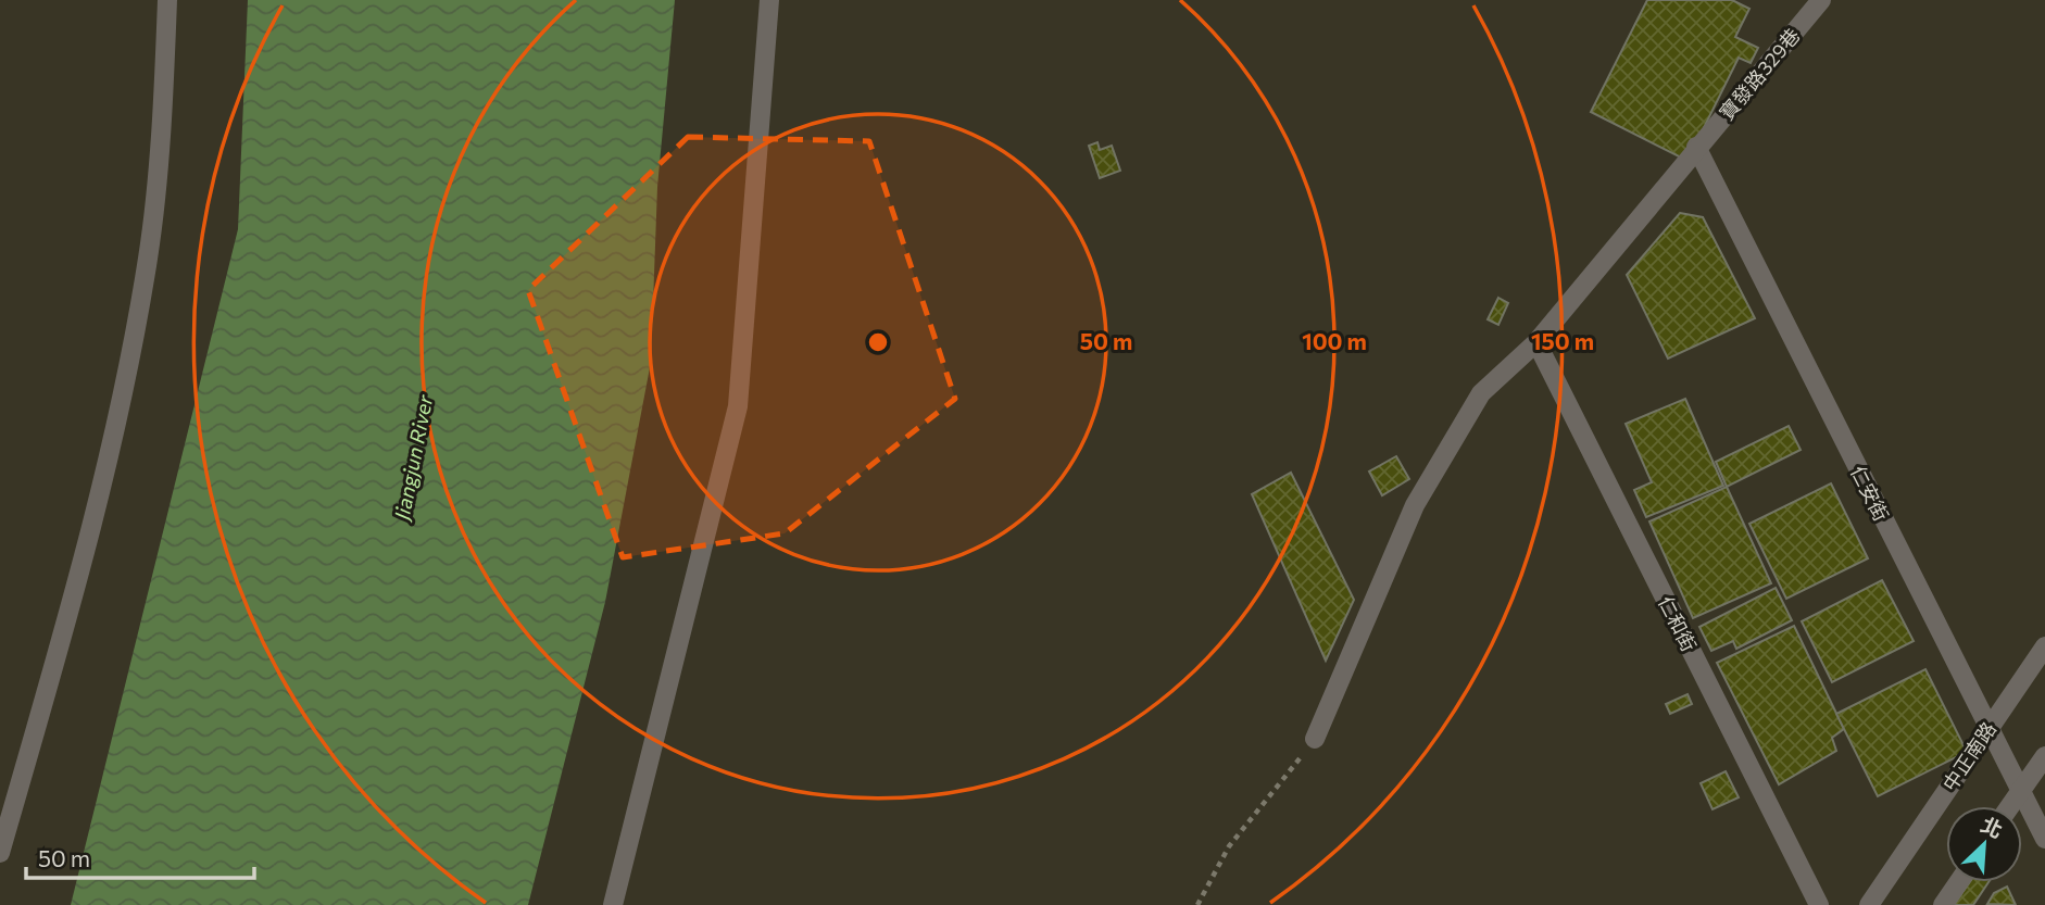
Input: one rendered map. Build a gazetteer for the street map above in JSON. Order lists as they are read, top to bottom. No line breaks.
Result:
{"streets":{"street":["寶發路329巷","仁安街","仁和街","中正南路"]},"crossings":[["寶發路329巷","仁安街"],["寶發路329巷","仁和街"],["仁安街","中正南路"]],"water":["Jiangjun River"],"scale_bar":"50 m","north":"top right","rings":["50 m","100 m","150 m"]}
